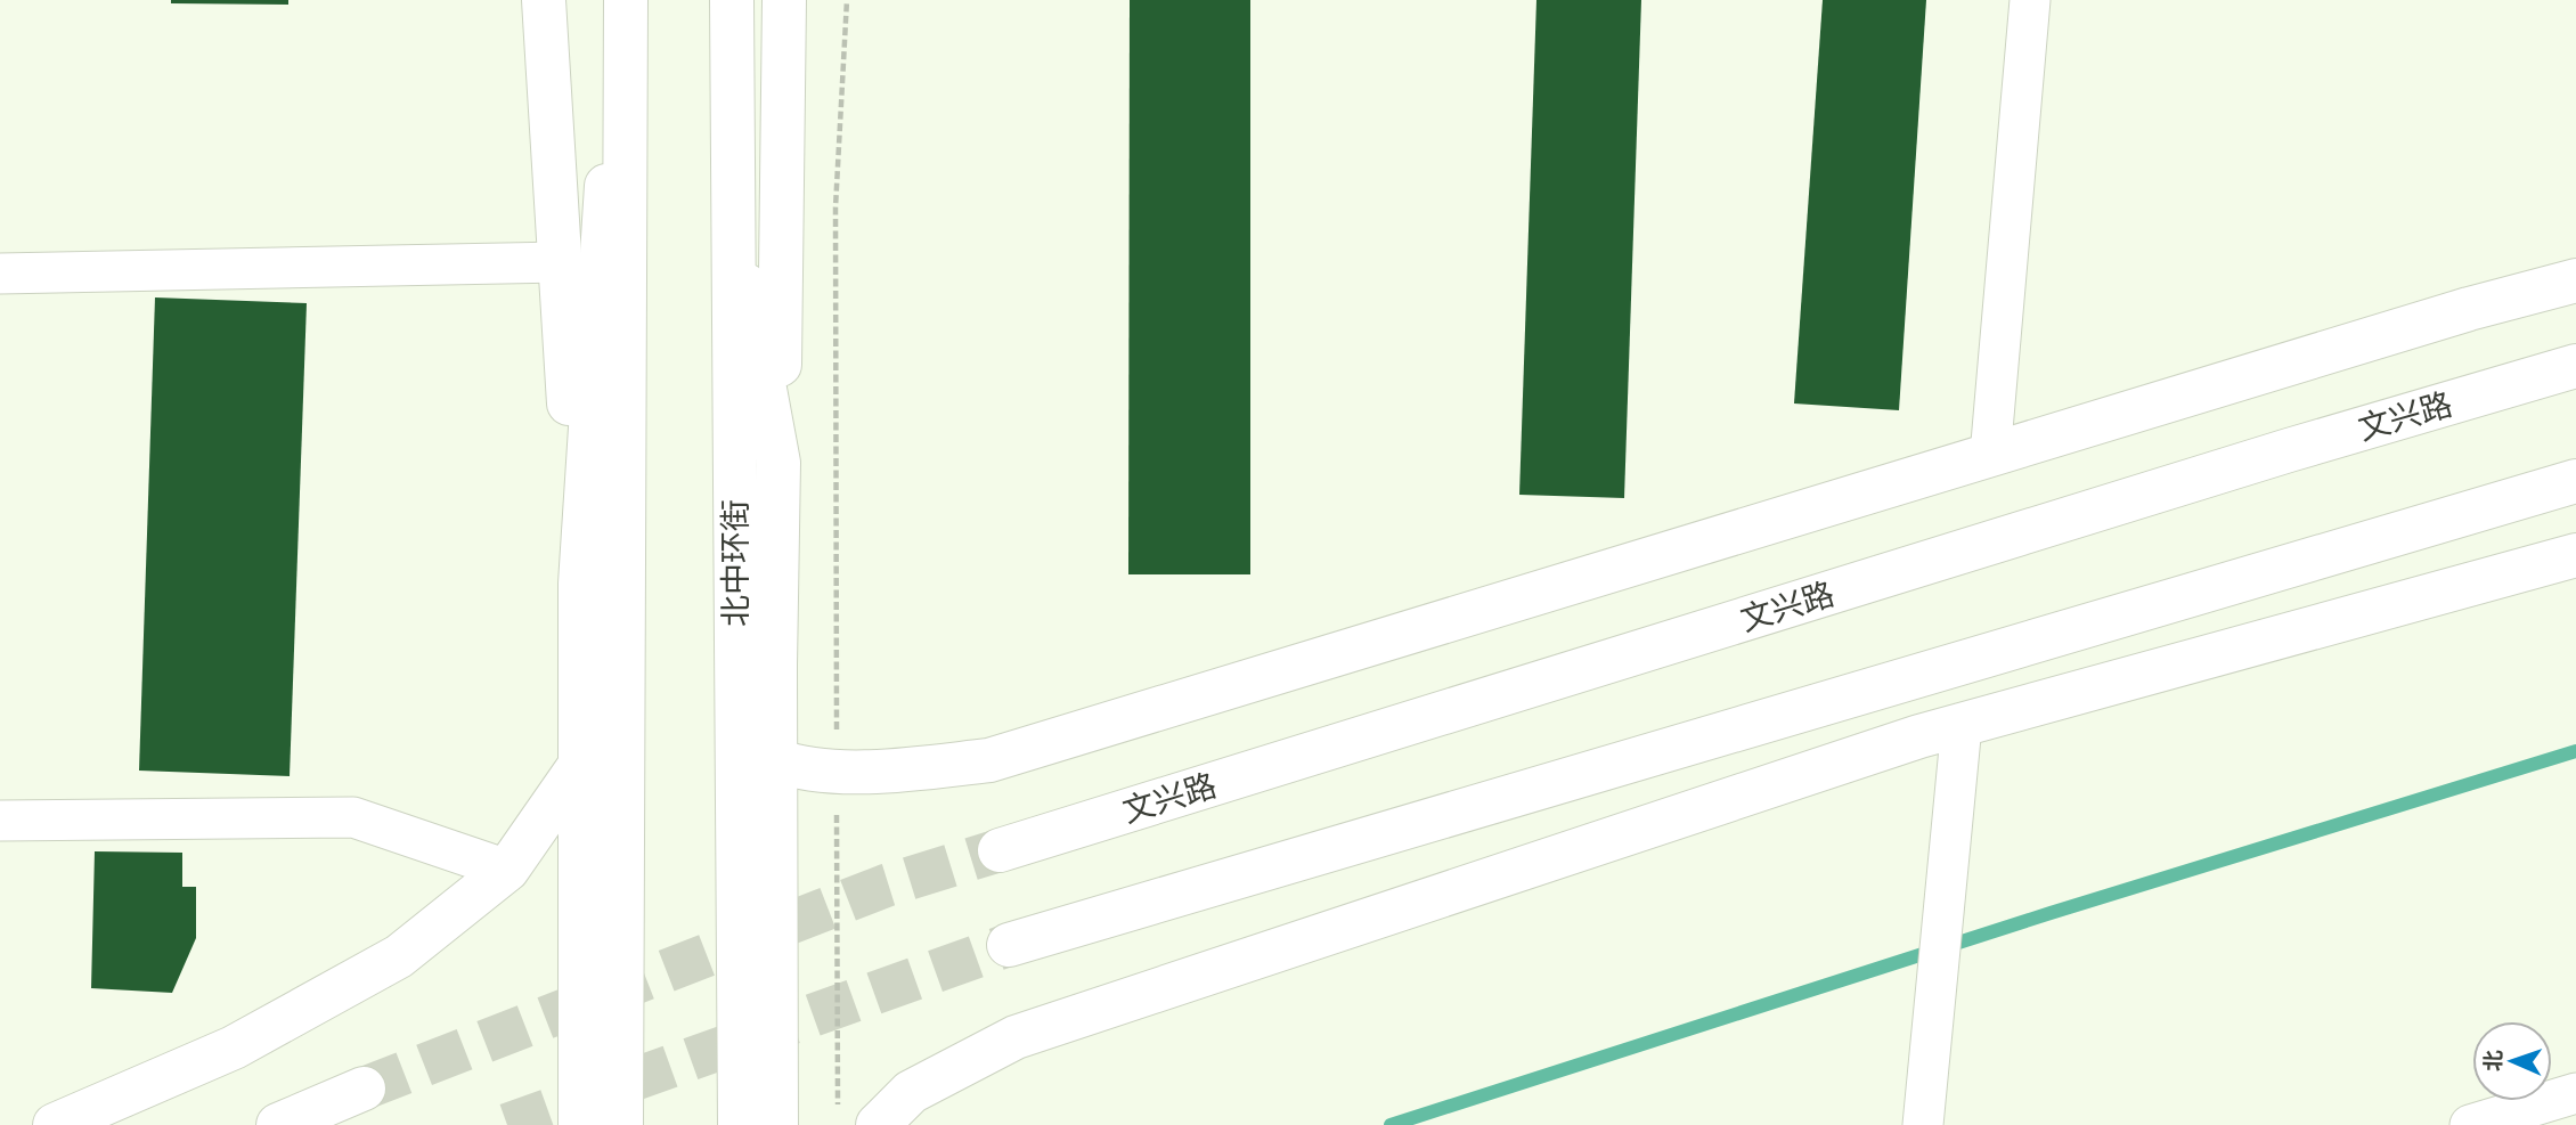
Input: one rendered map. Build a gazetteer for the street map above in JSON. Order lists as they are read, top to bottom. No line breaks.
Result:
{"streets":{"main road":["文兴路","北中环街"]},"north":"left"}
